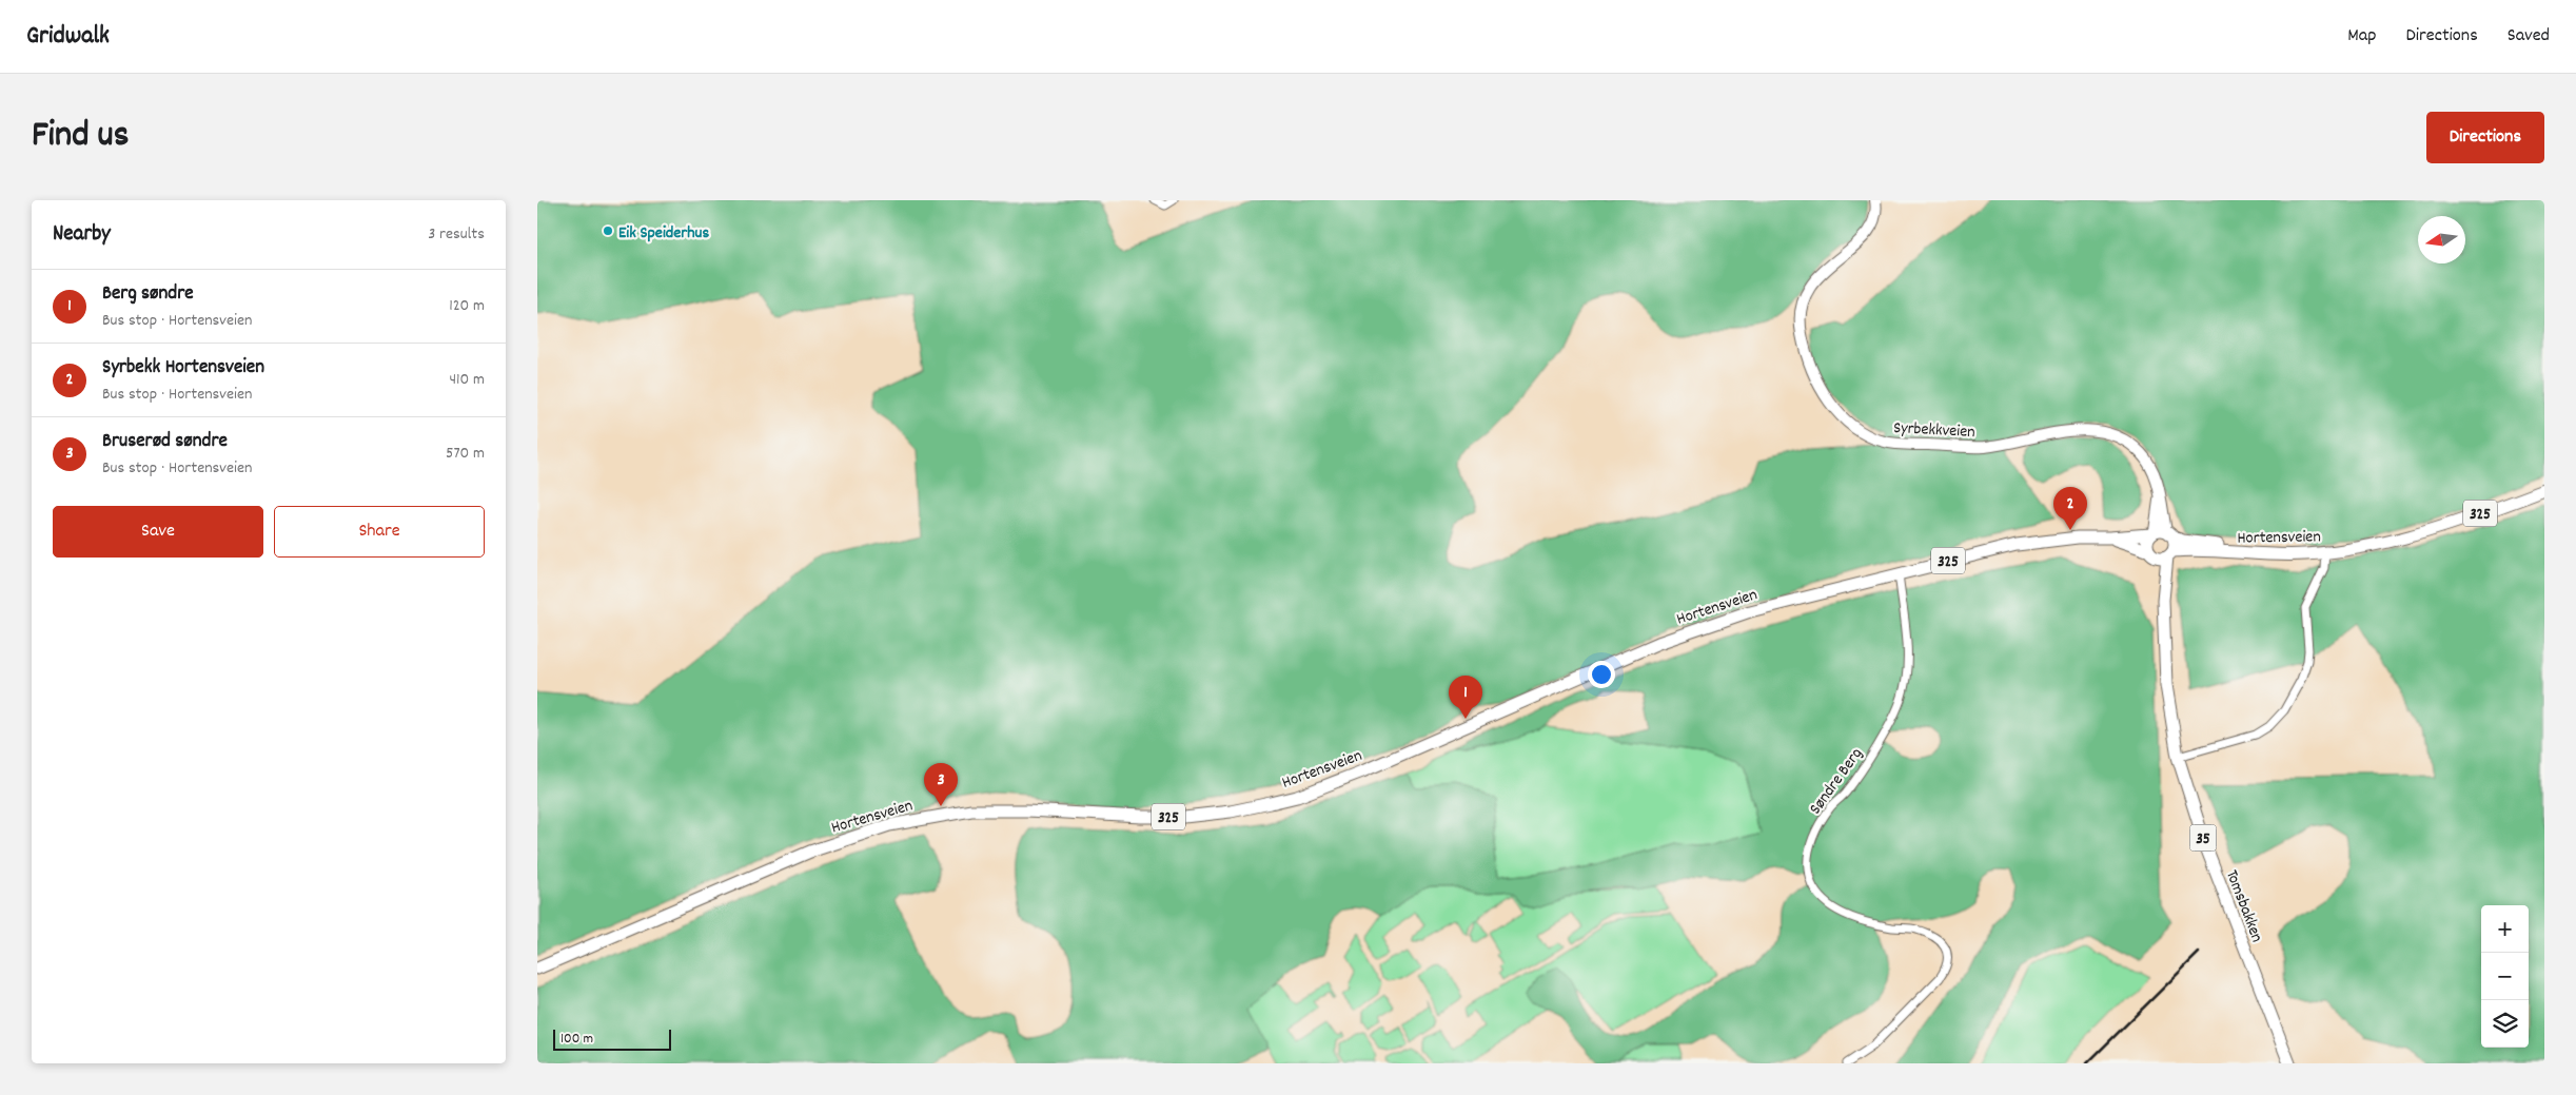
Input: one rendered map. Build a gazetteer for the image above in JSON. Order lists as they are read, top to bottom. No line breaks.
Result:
{"streets":{"main road":["Syrbekkveien","325","Hortensveien","35","Tomsbakken"],"street":["Søndre Berg"]},"crossings":[["Syrbekkveien","Hortensveien"],["Hortensveien","Søndre Berg"],["Hortensveien","Tomsbakken"]],"places":["Eik Speiderhus"],"scale_bar":"100 m","north":"left","page":{"header":"Gridwalk","nav":["Map","Directions","Saved"],"title":"Find us","buttons":["Directions",["Save","Share"]],"heading":["Nearby","3 results"],"list":[{"mark":"1","name":"Berg søndre","note":"Bus stop · Hortensveien","value":"120 m"},{"mark":"2","name":"Syrbekk Hortensveien","note":"Bus stop · Hortensveien","value":"410 m"},{"mark":"3","name":"Bruserød søndre","note":"Bus stop · Hortensveien","value":"570 m"}],"pins":["2","1","3"],"map_buttons":["+","−"],"scale":"100 m"}}
